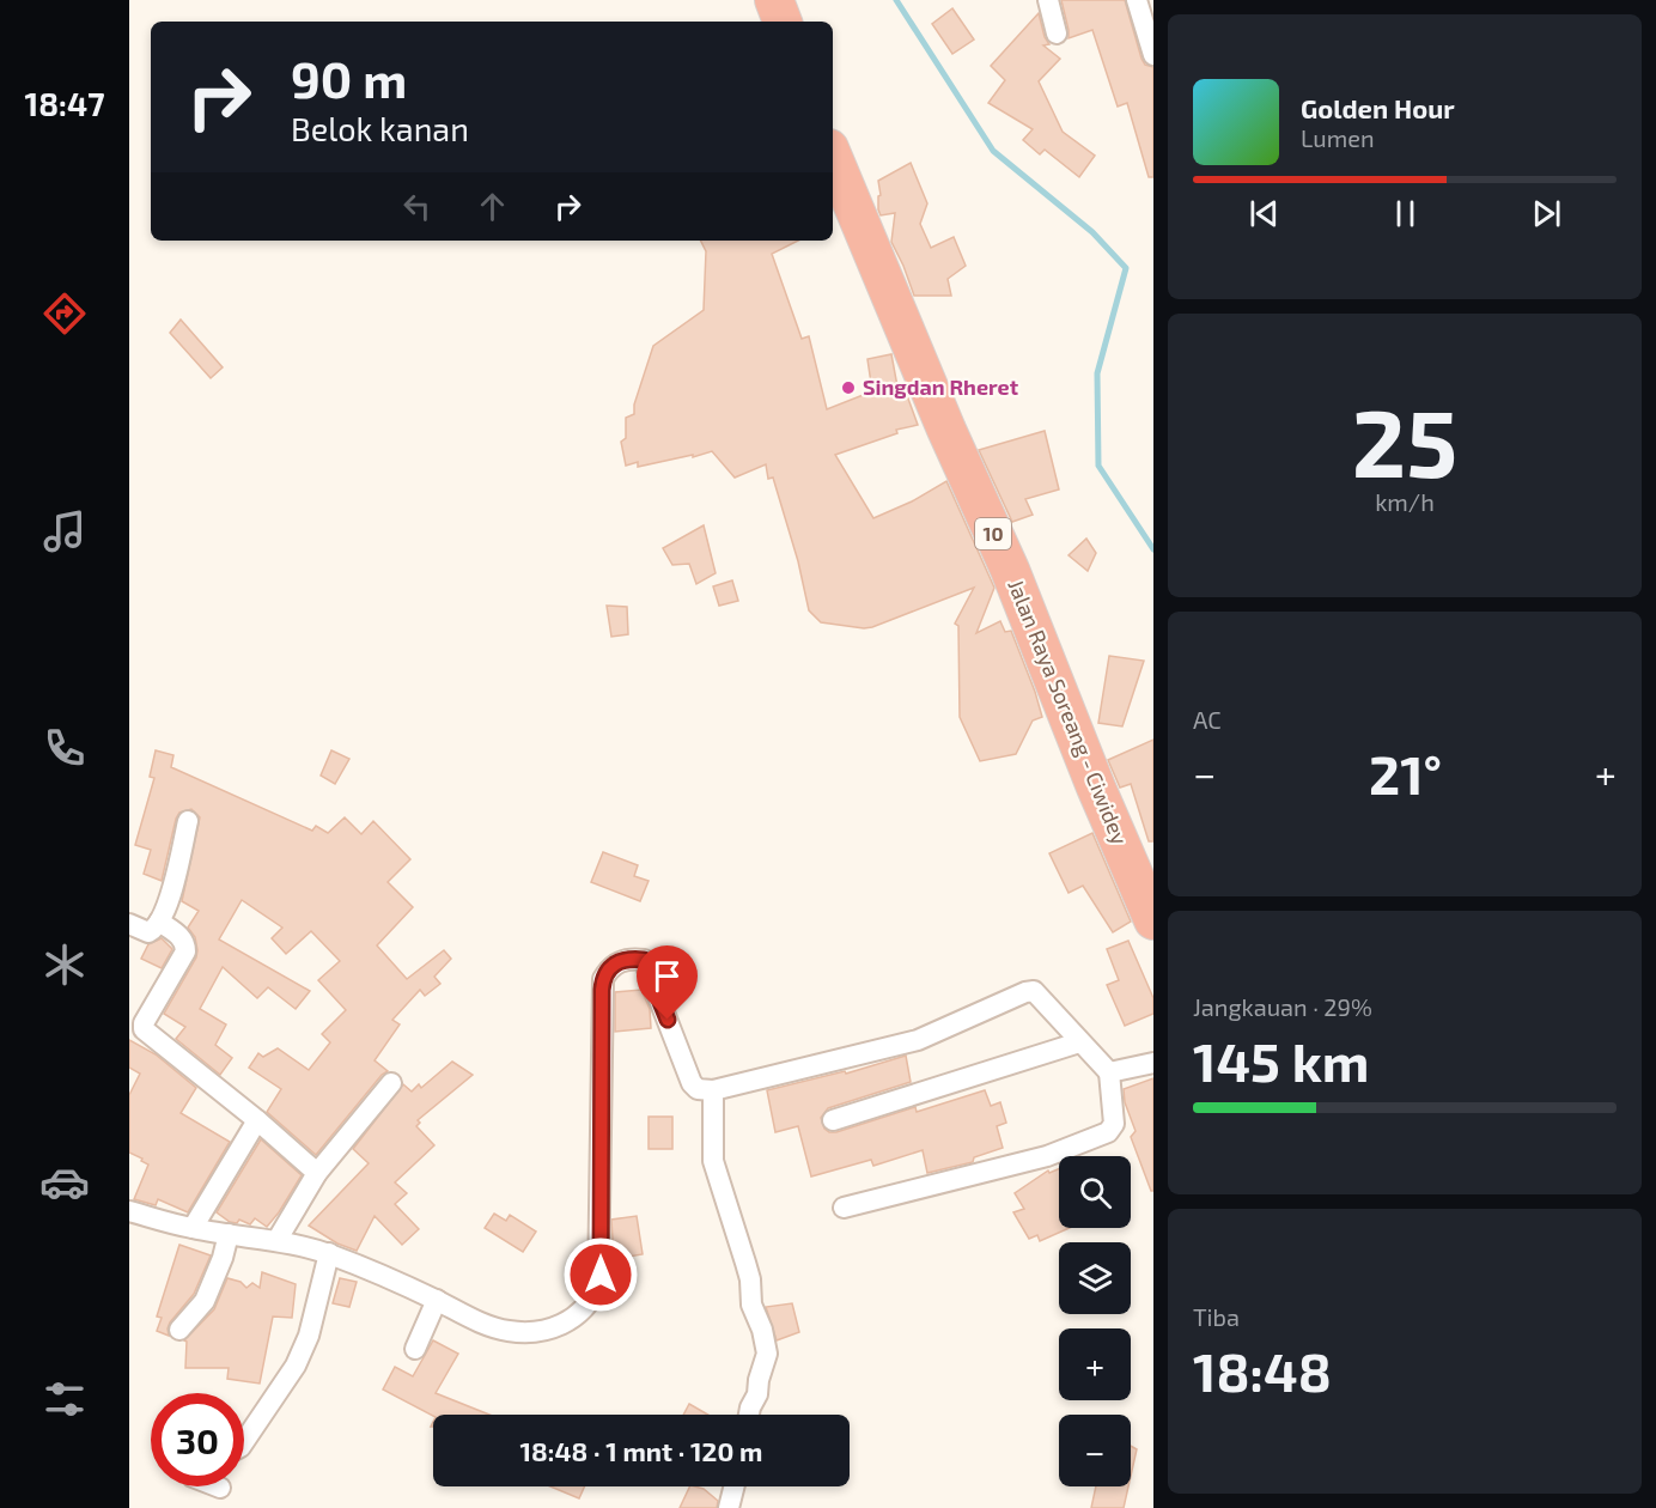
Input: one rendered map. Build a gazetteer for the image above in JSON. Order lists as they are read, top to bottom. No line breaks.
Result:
{"streets":{"highway":["10","Jalan Raya Soreang - Ciwidey"]},"places":["Singdan Rheret"],"page":{"tabs":"18:47","turn":["90 m","Belok kanan"],"song":["Golden Hour","Lumen"],"tile":[["25","km/h"],"AC",["Jangkauan · 29%","145 km"],["Tiba","18:48"]],"heat":["−","21°","+"],"map_buttons":["+","−"],"limit":"30","trip":"18:48 · 1 mnt · 120 m"}}
